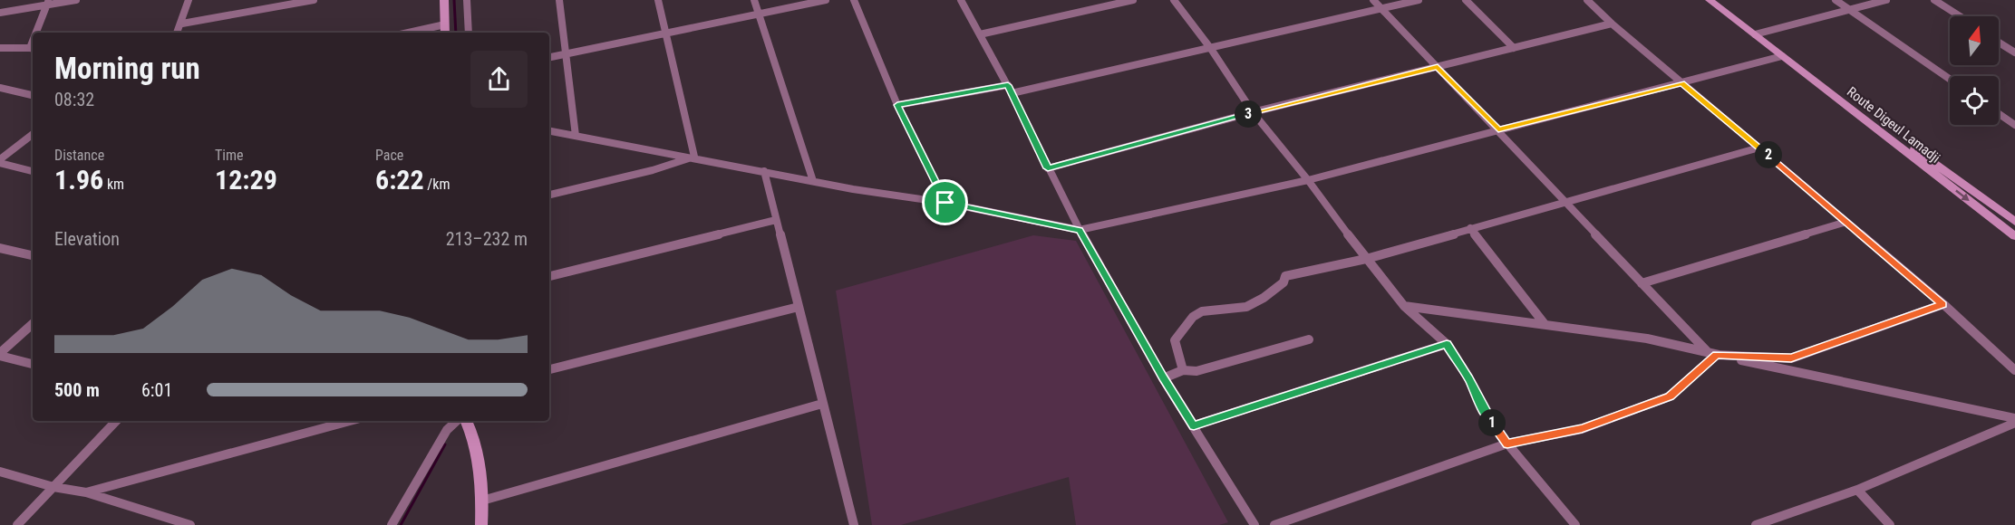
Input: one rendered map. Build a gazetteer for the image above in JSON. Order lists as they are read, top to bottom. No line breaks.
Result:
{"streets":{"main road":["Route Digeul Lamadji"]},"north":"top","page":{"heading":["Morning run","08:32"],"pins":["3","2","1"],"stats":[["Distance","1.96 km"],["Time","12:29"],["Pace","6:22 /km"]],"chart":["Elevation","213–232 m"],"list":[{"name":"500 m","note":"6:01"}]}}
